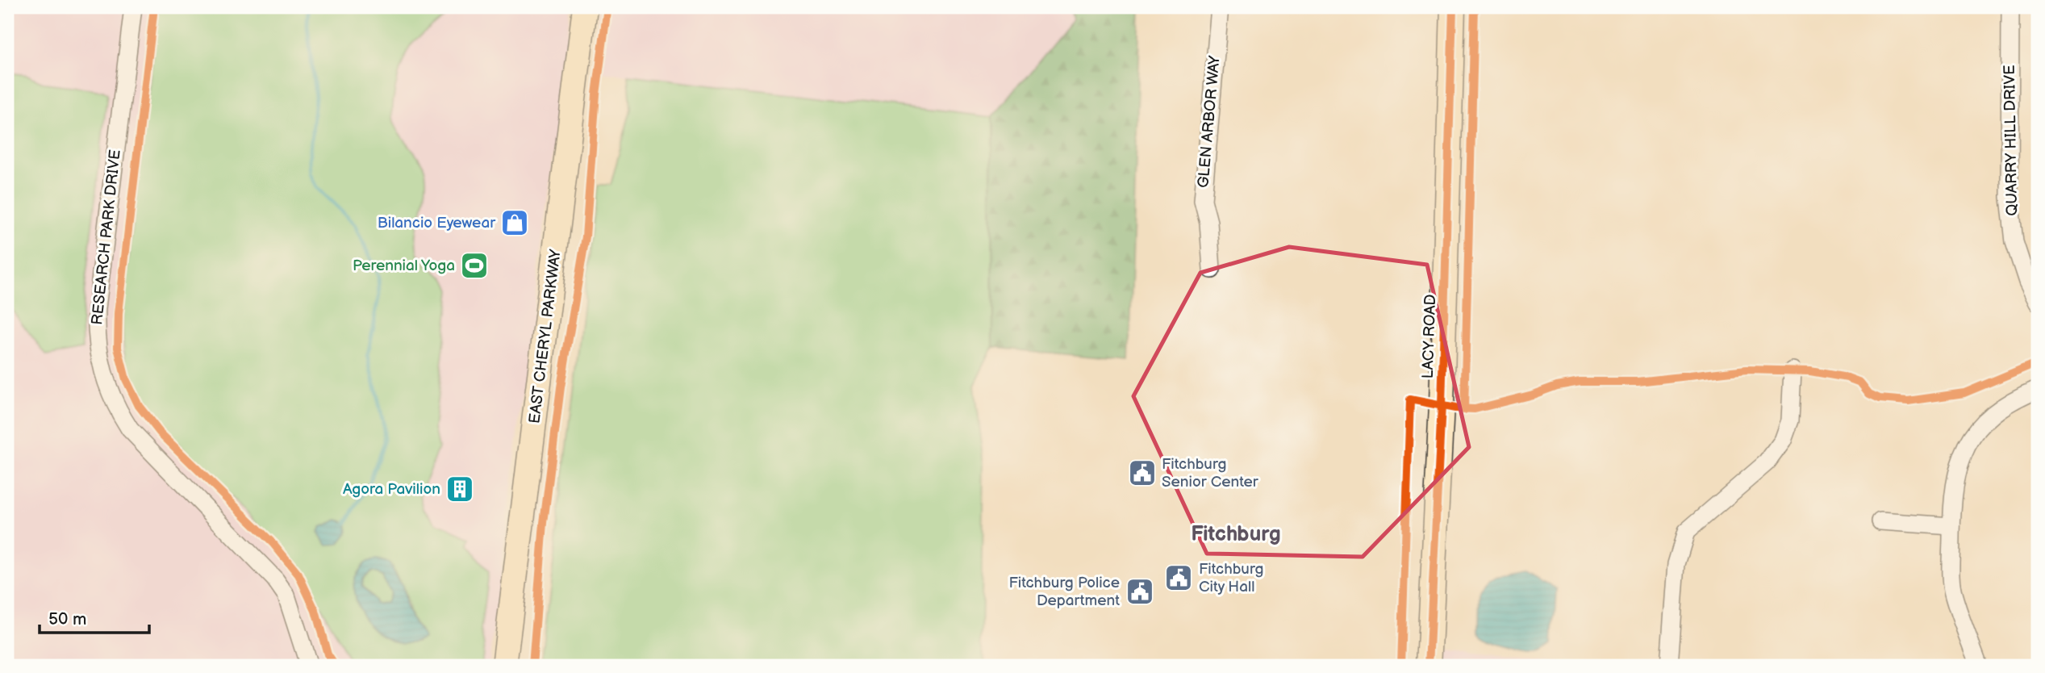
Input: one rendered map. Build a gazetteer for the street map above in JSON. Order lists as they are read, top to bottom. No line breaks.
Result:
{"streets":{"street":["GLEN ARBOR WAY","QUARRY HILL DRIVE","RESEARCH PARK DRIVE","EAST CHERYL PARKWAY","LACY ROAD"]},"districts":["Fitchburg"],"places":{"shop":["Bilancio Eyewear"],"sports":["Perennial Yoga"],"public building":["Fitchburg Senior Center","Fitchburg City Hall","Fitchburg Police Department"],"building":["Agora Pavilion"]},"scale_bar":"50 m"}
